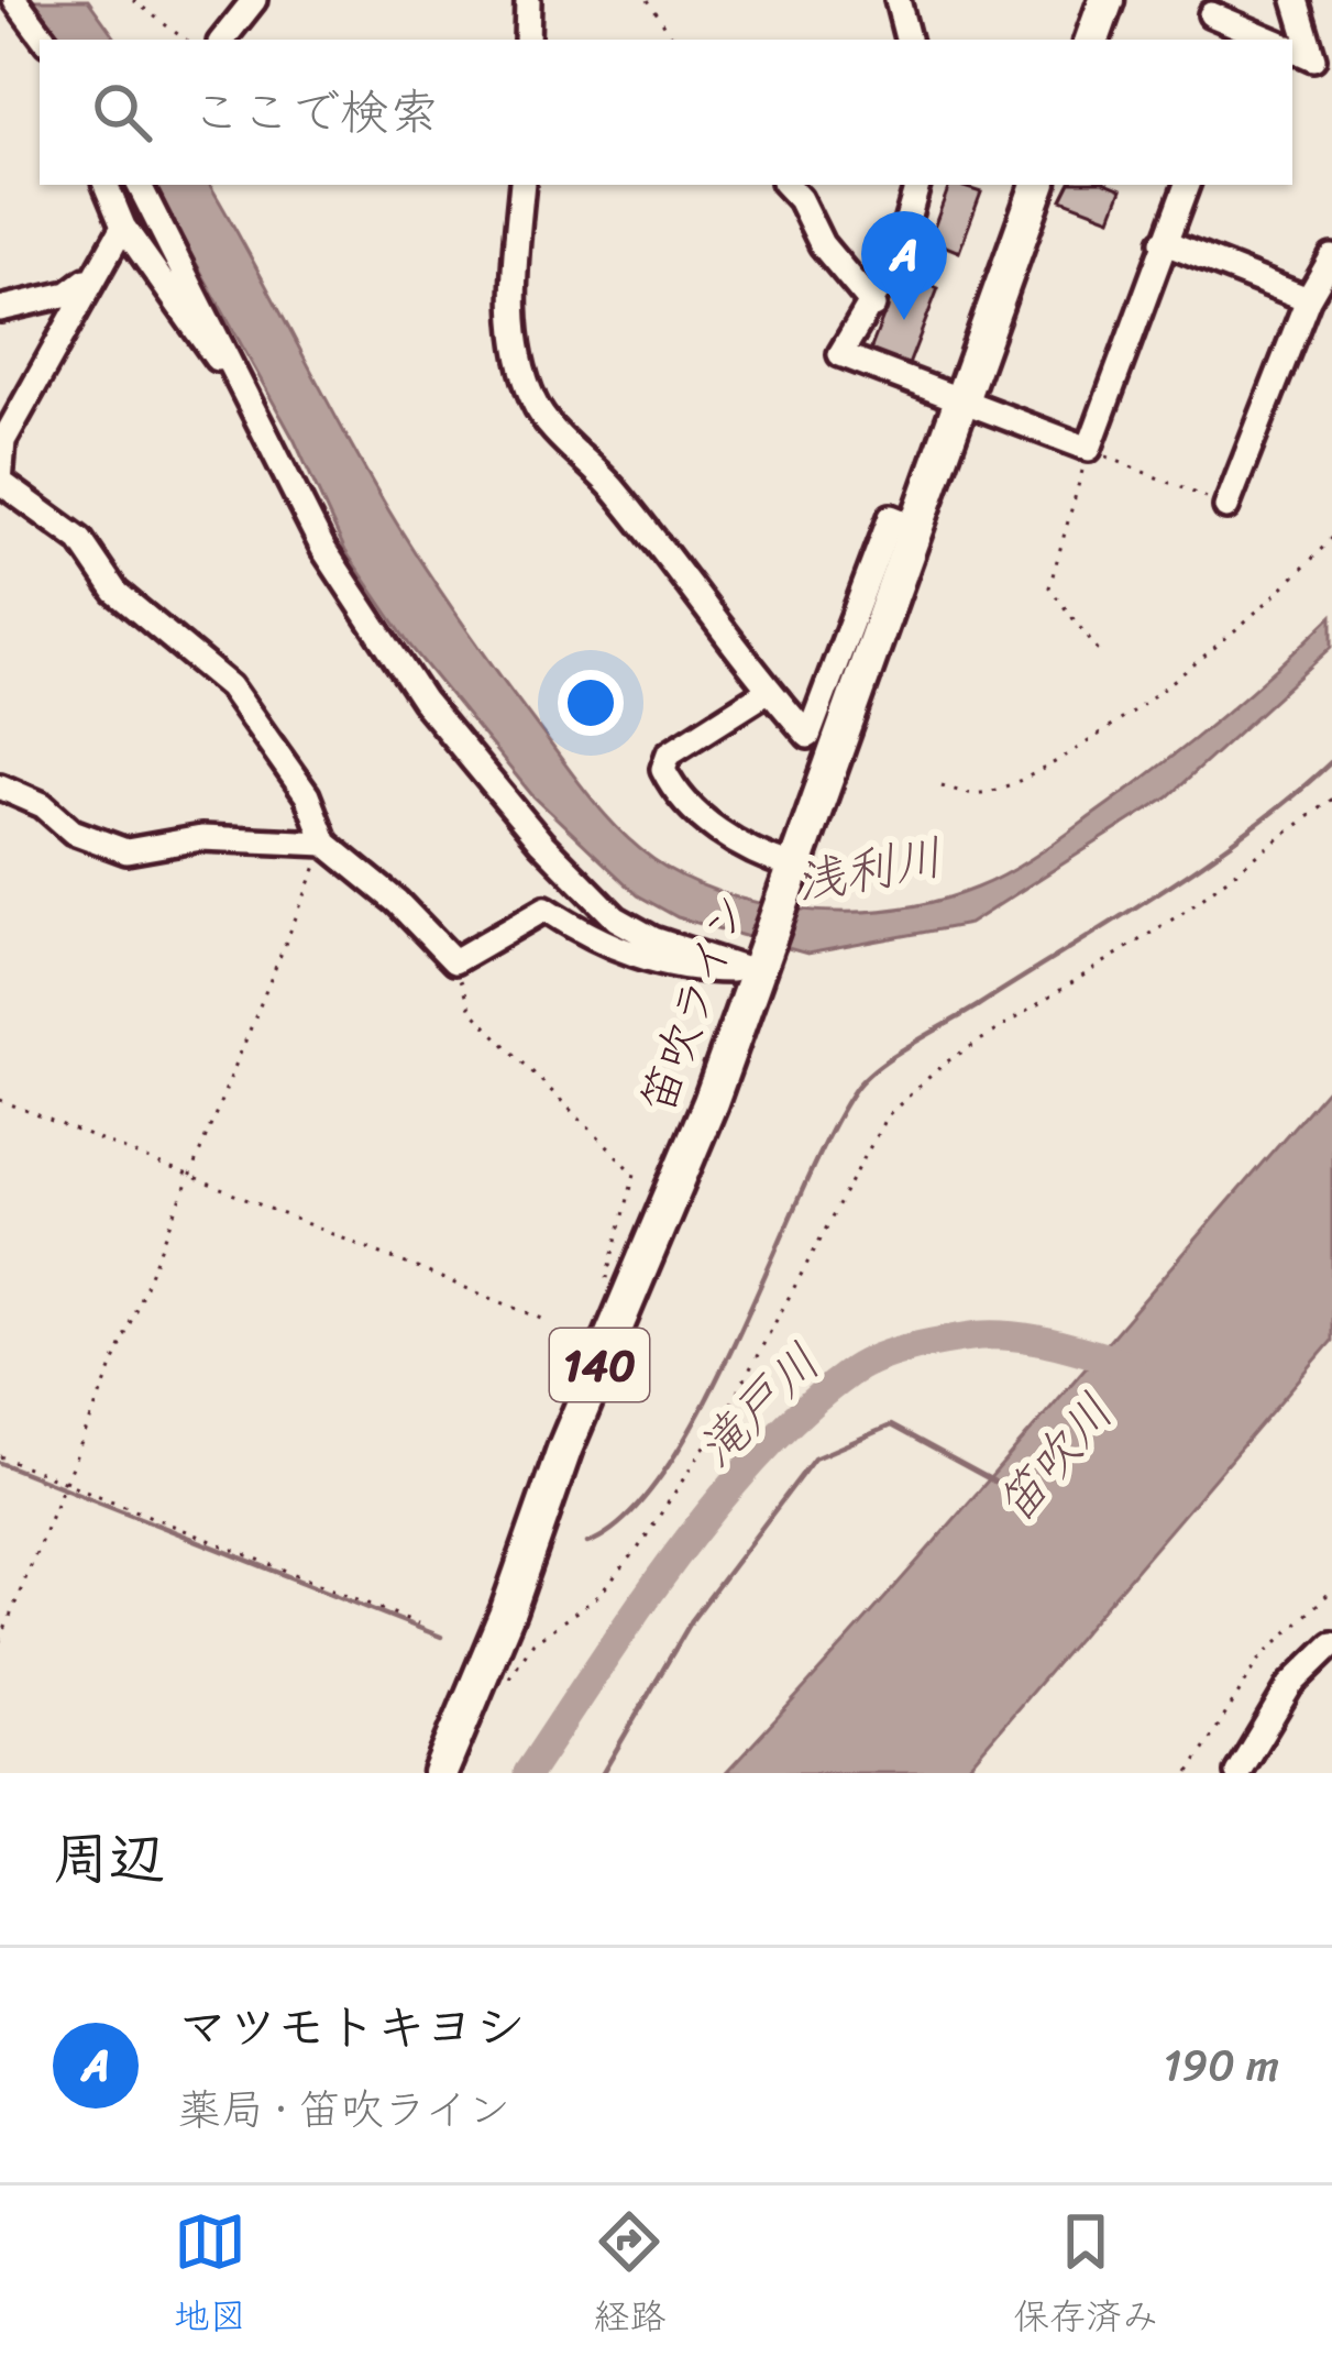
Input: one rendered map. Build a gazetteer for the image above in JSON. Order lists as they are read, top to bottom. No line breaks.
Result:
{"streets":{"highway":["笛吹ライン","140"]},"water":["浅利川","滝戸川","笛吹川"],"page":{"search":"ここで検索","pins":"A","heading":"周辺","list":[{"mark":"A","name":"マツモトキヨシ","note":"薬局 · 笛吹ライン","value":"190 m"}],"nav":["地図","経路","保存済み"]}}
